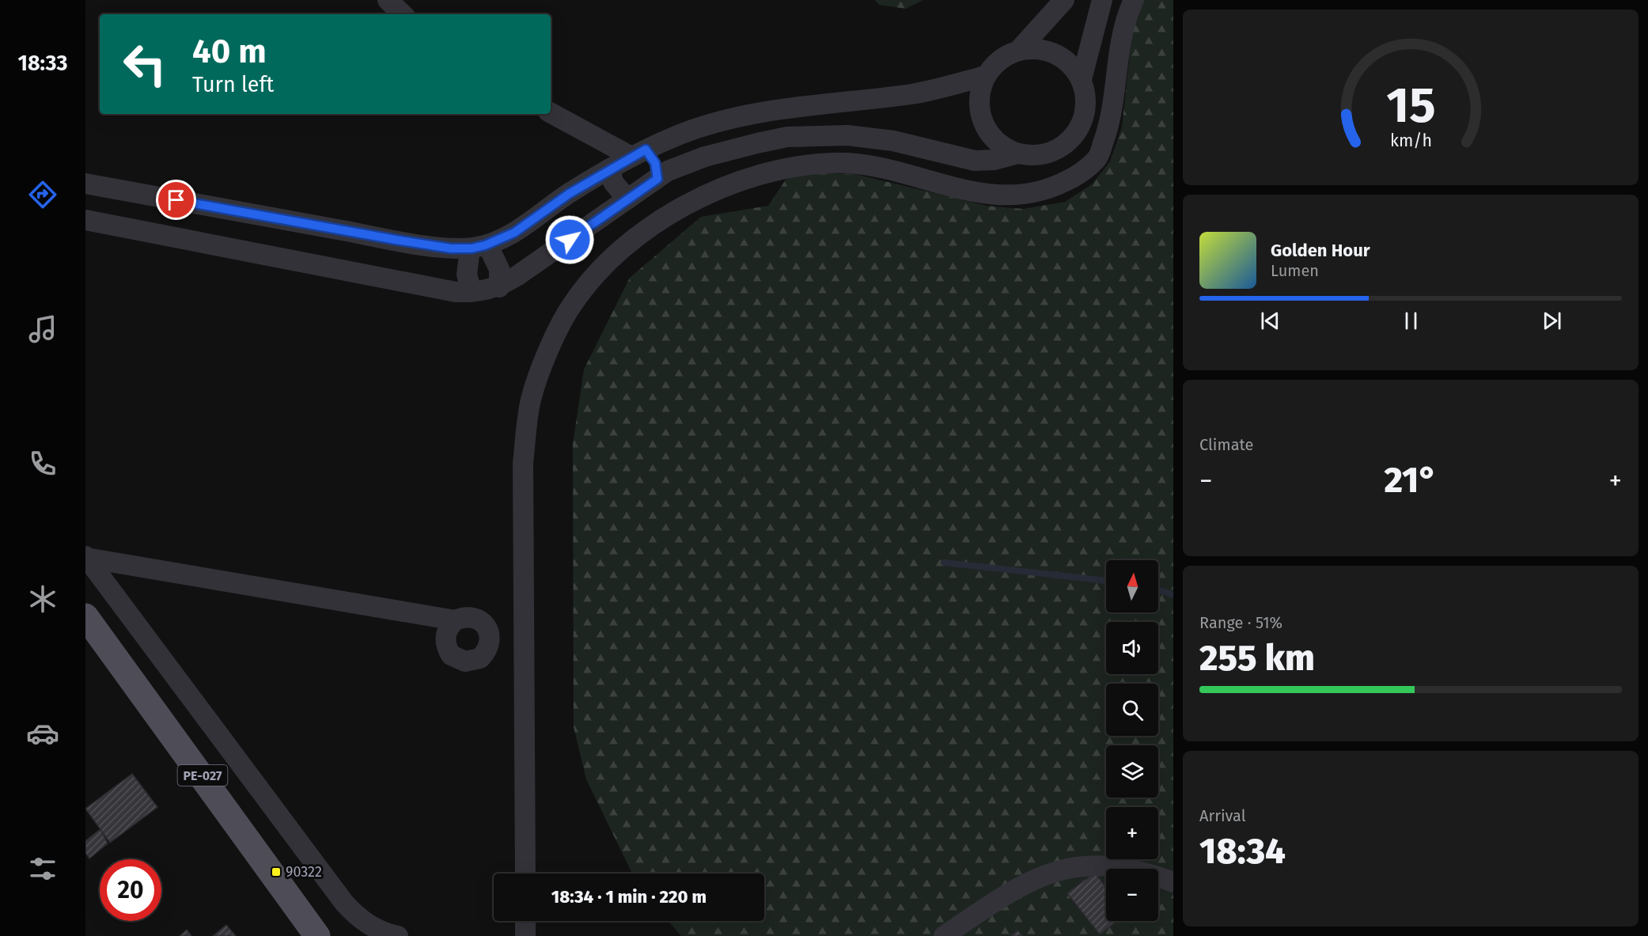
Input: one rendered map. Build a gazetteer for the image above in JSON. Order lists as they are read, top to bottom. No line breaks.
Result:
{"streets":{"main road":["PE-027"]},"places":{"transit":["90322"]},"north":"top","page":{"tabs":"18:33","turn":["40 m","Turn left"],"song":["Golden Hour","Lumen"],"tile":["Climate",["Range · 51%","255 km"],["Arrival","18:34"]],"heat":["−","21°","+"],"map_buttons":["+","−"],"limit":"20","trip":"18:34 · 1 min · 220 m","gauge":["15","km/h"]}}
